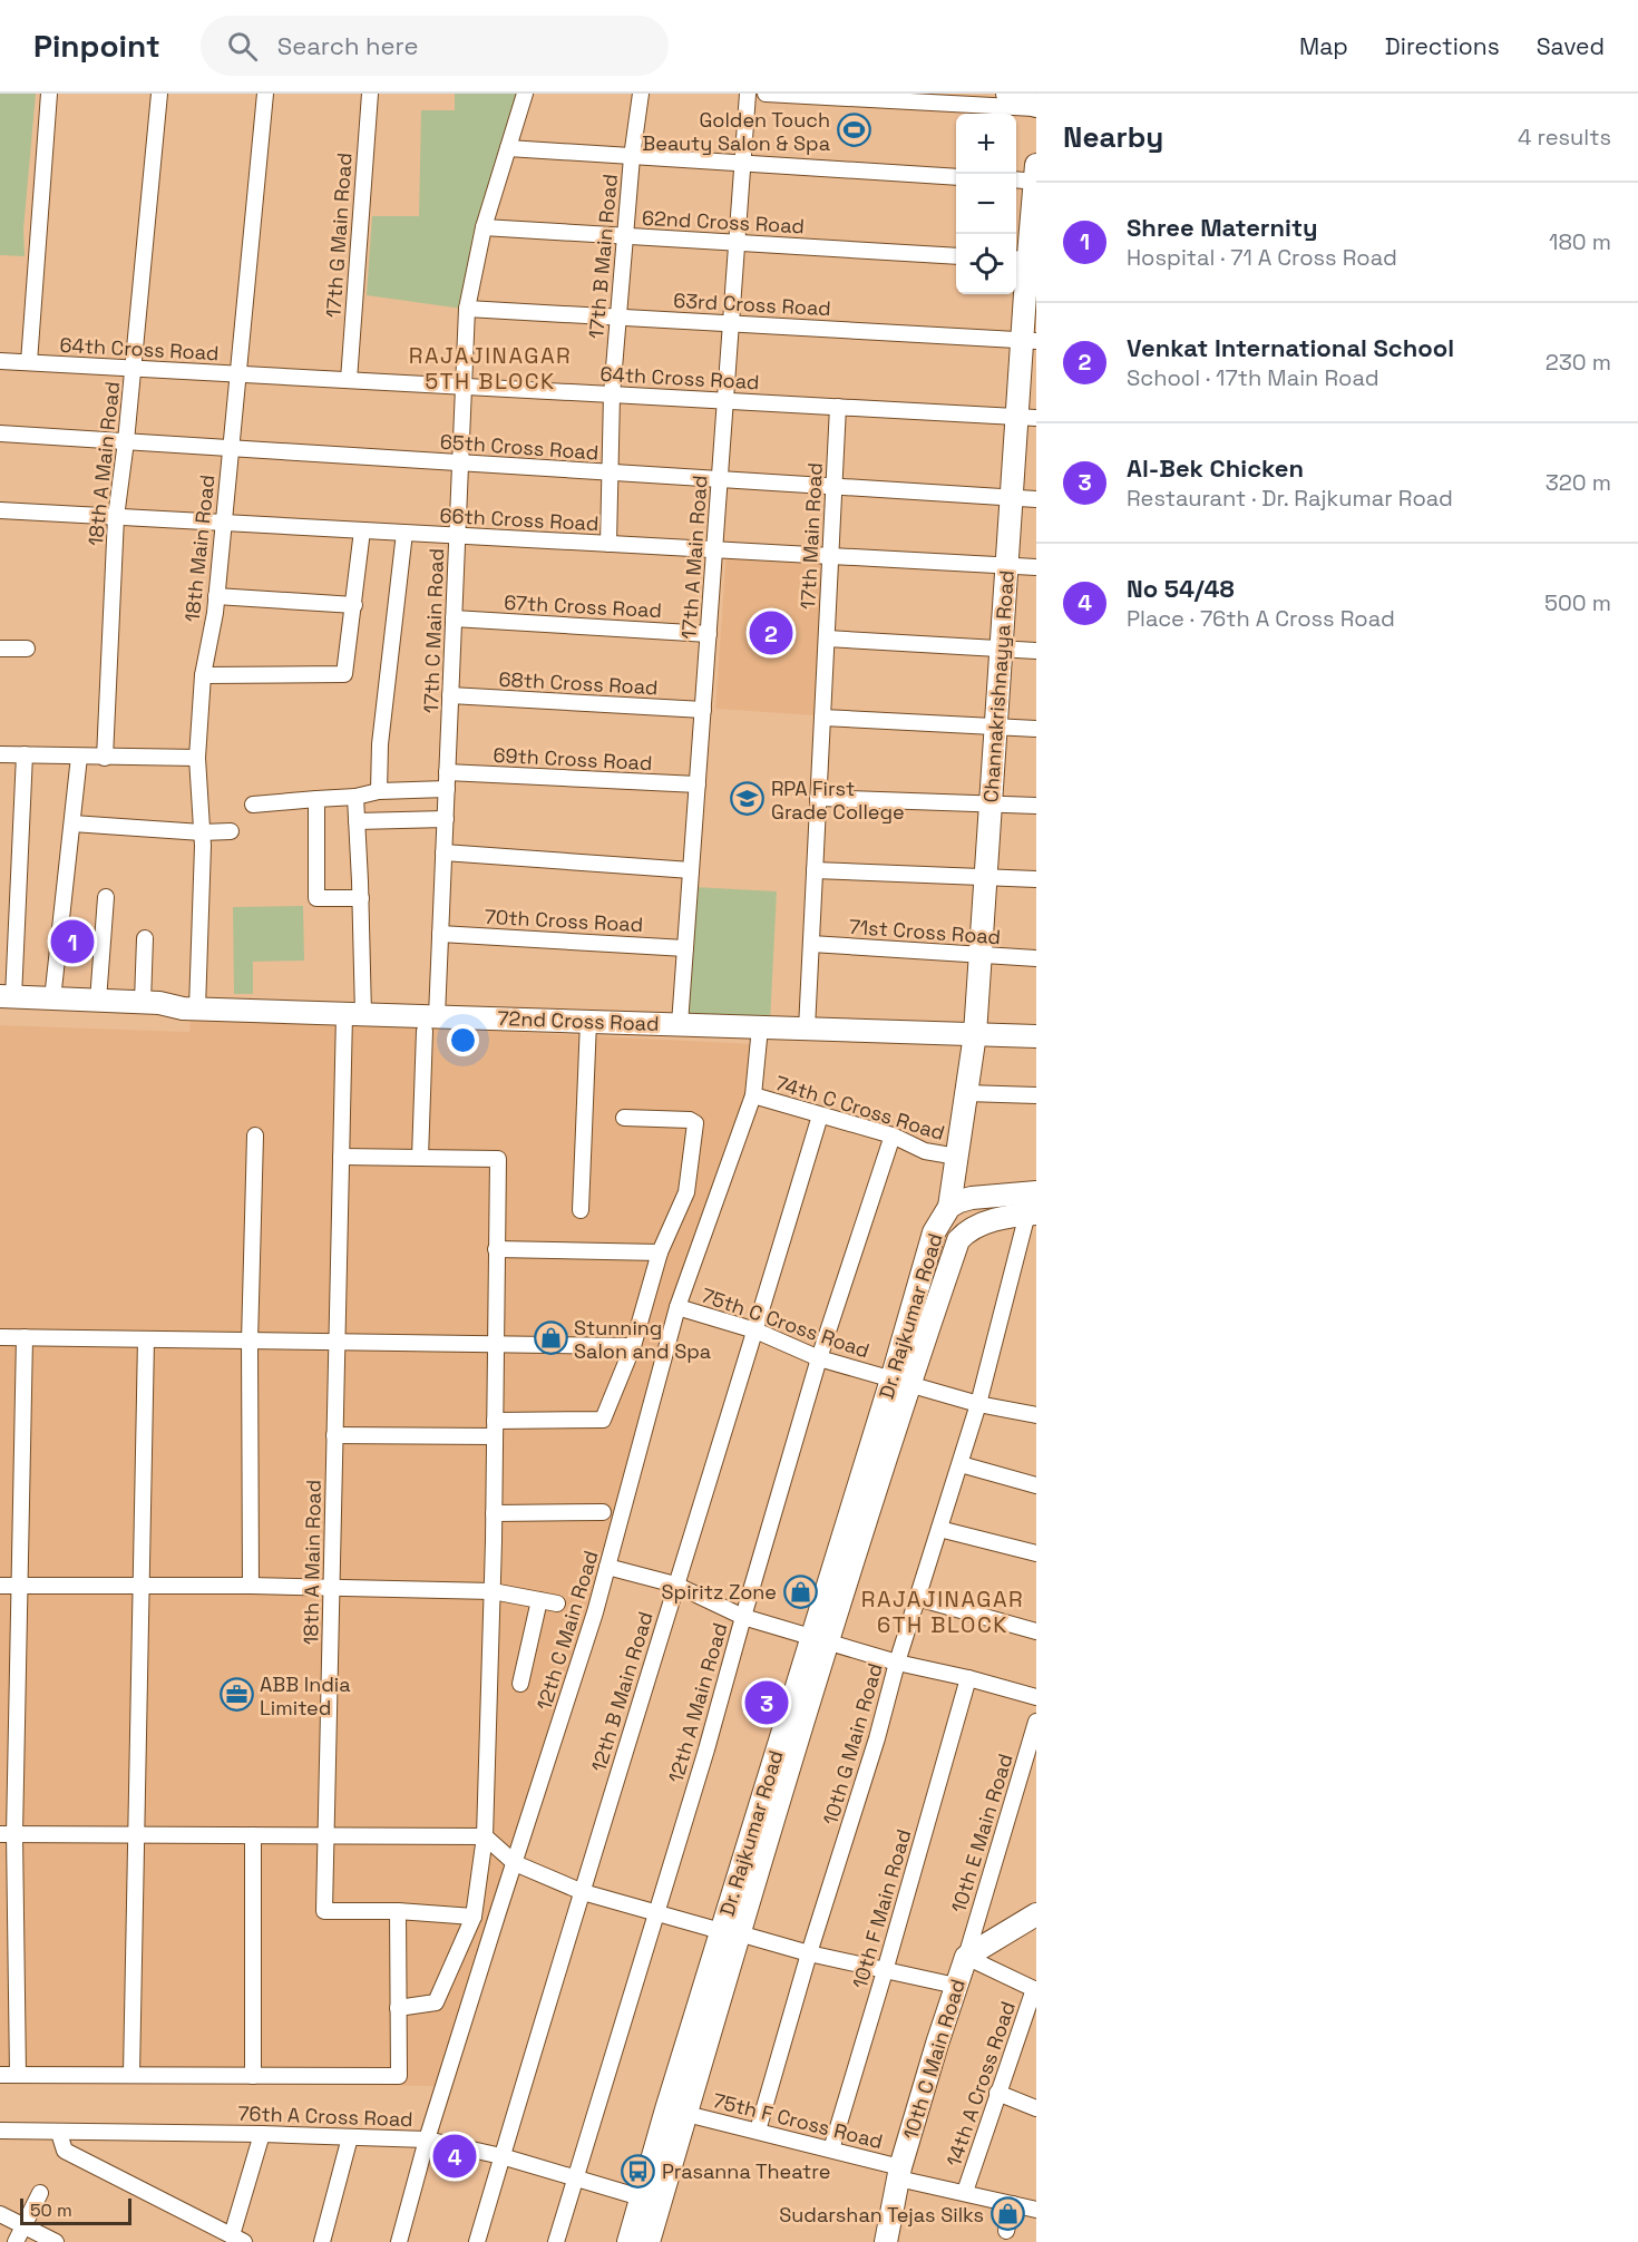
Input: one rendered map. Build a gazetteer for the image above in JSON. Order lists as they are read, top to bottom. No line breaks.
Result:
{"streets":{"street":["62nd Cross Road","17th G Main Road","17th B Main Road","63rd Cross Road","64th Cross Road","65th Cross Road","18th A Main Road","66th Cross Road","17th Main Road","18th Main Road","17th A Main Road","67th Cross Road","17th C Main Road","68th Cross Road","Channakrishnayya Road","69th Cross Road","70th Cross Road","71st Cross Road","72nd Cross Road","74th C Cross Road","Dr. Rajkumar Road","75th C Cross Road","12th C Main Road","12th B Main Road","12th A Main Road","10th G Main Road","10th E Main Road","10th F Main Road","10th C Main Road","14th A Cross Road","76th A Cross Road","75th F Cross Road"]},"crossings":[["62nd Cross Road","17th B Main Road"],["62nd Cross Road","17th A Main Road"],["62nd Cross Road","17th C Main Road"],["17th G Main Road","64th Cross Road"],["17th B Main Road","63rd Cross Road"],["17th B Main Road","64th Cross Road"],["17th B Main Road","65th Cross Road"],["17th B Main Road","66th Cross Road"],["63rd Cross Road","17th A Main Road"],["63rd Cross Road","17th C Main Road"],["63rd Cross Road","Channakrishnayya Road"],["64th Cross Road","18th A Main Road"],["64th Cross Road","17th Main Road"],["64th Cross Road","18th Main Road"],["64th Cross Road","17th A Main Road"],["64th Cross Road","17th C Main Road"],["64th Cross Road","Channakrishnayya Road"],["65th Cross Road","18th A Main Road"],["65th Cross Road","17th Main Road"],["65th Cross Road","18th Main Road"],["65th Cross Road","17th A Main Road"],["65th Cross Road","17th C Main Road"],["65th Cross Road","Channakrishnayya Road"],["18th A Main Road","66th Cross Road"],["18th A Main Road","72nd Cross Road"],["66th Cross Road","17th Main Road"],["66th Cross Road","18th Main Road"],["66th Cross Road","17th A Main Road"],["66th Cross Road","17th C Main Road"],["66th Cross Road","Channakrishnayya Road"],["17th Main Road","71st Cross Road"],["17th Main Road","72nd Cross Road"],["18th Main Road","72nd Cross Road"],["17th A Main Road","67th Cross Road"],["17th A Main Road","68th Cross Road"],["17th A Main Road","69th Cross Road"],["17th A Main Road","70th Cross Road"],["17th A Main Road","72nd Cross Road"],["67th Cross Road","17th C Main Road"],["17th C Main Road","68th Cross Road"],["17th C Main Road","69th Cross Road"],["17th C Main Road","70th Cross Road"],["17th C Main Road","72nd Cross Road"],["Channakrishnayya Road","71st Cross Road"],["Channakrishnayya Road","72nd Cross Road"],["Channakrishnayya Road","74th C Cross Road"],["Channakrishnayya Road","Dr. Rajkumar Road"],["72nd Cross Road","12th C Main Road"],["74th C Cross Road","12th C Main Road"],["74th C Cross Road","12th B Main Road"],["74th C Cross Road","12th A Main Road"],["Dr. Rajkumar Road","75th C Cross Road"],["Dr. Rajkumar Road","10th G Main Road"],["Dr. Rajkumar Road","76th A Cross Road"],["Dr. Rajkumar Road","75th F Cross Road"],["75th C Cross Road","12th C Main Road"],["75th C Cross Road","12th B Main Road"],["75th C Cross Road","12th A Main Road"],["75th C Cross Road","10th G Main Road"],["12th C Main Road","76th A Cross Road"],["12th B Main Road","76th A Cross Road"],["12th A Main Road","76th A Cross Road"],["10th G Main Road","75th F Cross Road"],["10th E Main Road","10th C Main Road"],["10th E Main Road","14th A Cross Road"],["10th F Main Road","75th F Cross Road"],["10th C Main Road","14th A Cross Road"],["10th C Main Road","75th F Cross Road"],["14th A Cross Road","75th F Cross Road"]],"districts":["RAJAJINAGAR 5TH BLOCK","RAJAJINAGAR 6TH BLOCK"],"places":{"sports":["Golden Touch Beauty Salon & Spa"],"school or university":["RPA First Grade College"],"shop":["Stunning Salon and Spa","Spiritz Zone","Sudarshan Tejas Silks"],"office":["ABB India Limited"],"bus stop":["Prasanna Theatre"]},"scale_bar":"50 m","page":{"header":"Pinpoint","search":"Search here","nav":["Map","Directions","Saved"],"heading":["Nearby","4 results"],"map_buttons":["+","−"],"list":[{"mark":"1","name":"Shree Maternity","note":"Hospital · 71 A Cross Road","value":"180 m"},{"mark":"2","name":"Venkat International School","note":"School · 17th Main Road","value":"230 m"},{"mark":"3","name":"Al-Bek Chicken","note":"Restaurant · Dr. Rajkumar Road","value":"320 m"},{"mark":"4","name":"No 54/48","note":"Place · 76th A Cross Road","value":"500 m"}],"pins":["2","1","3","4"],"scale":"50 m"}}
